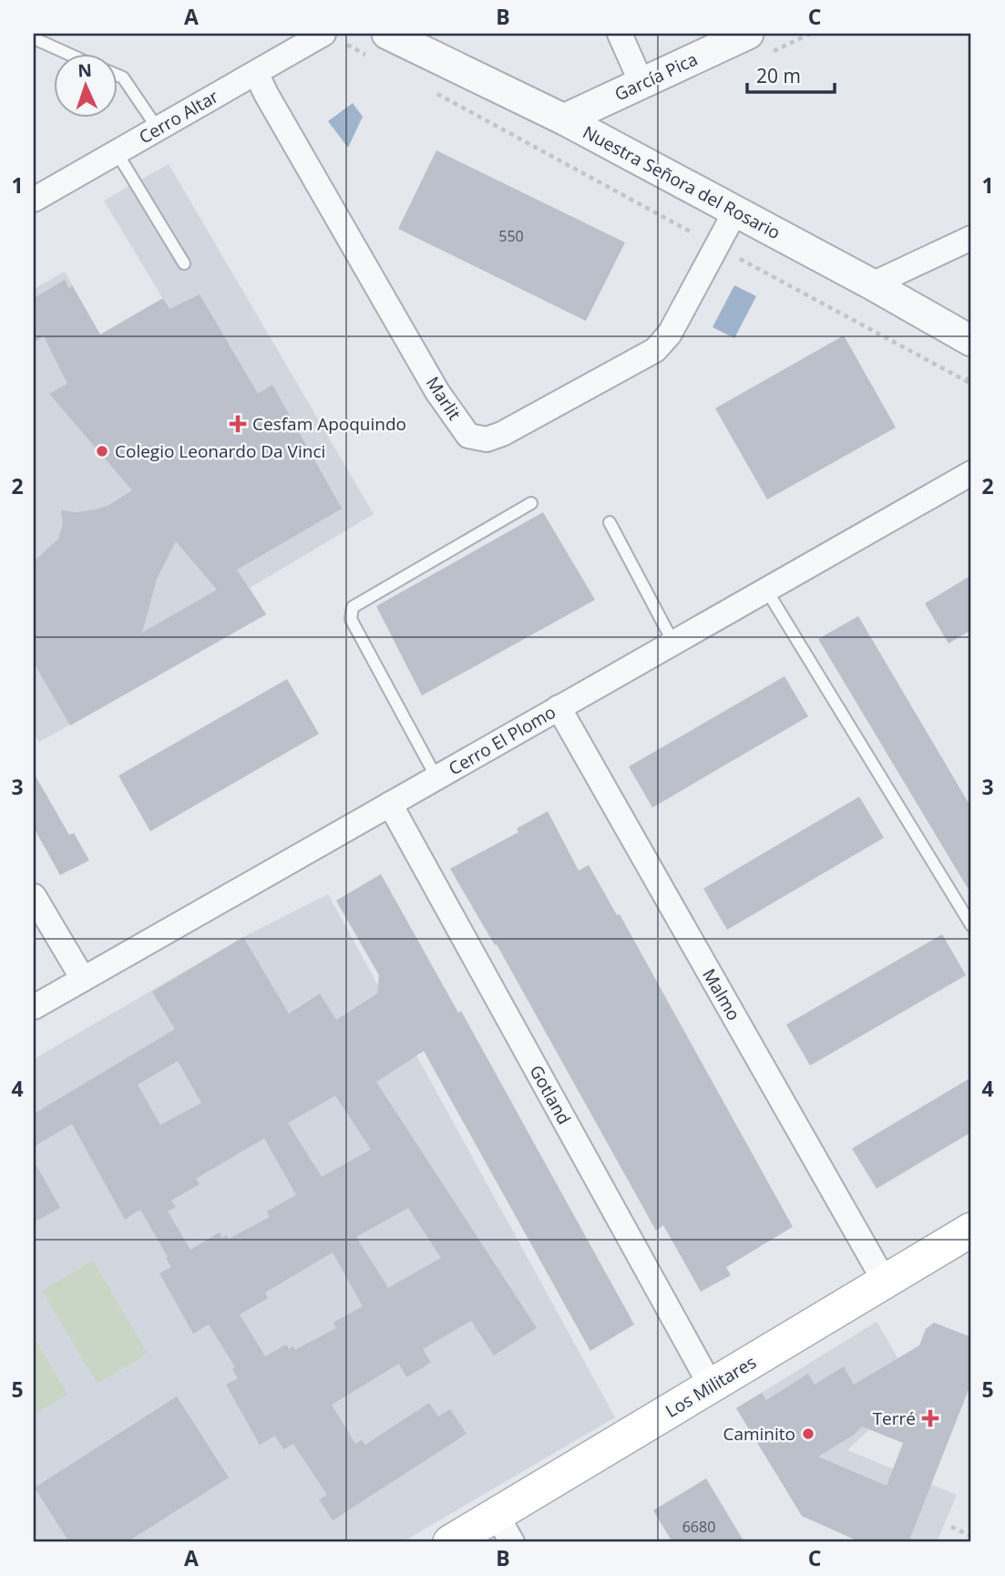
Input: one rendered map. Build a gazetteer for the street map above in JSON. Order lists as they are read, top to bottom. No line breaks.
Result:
{"streets":{"main road":["Los Militares"],"street":["García Pica","Cerro Altar","Nuestra Señora del Rosario","Marlit","Cerro El Plomo","Malmo","Gotland"]},"crossings":[["García Pica","Nuestra Señora del Rosario"],["Cerro Altar","Marlit"],["Nuestra Señora del Rosario","Marlit"],["Cerro El Plomo","Malmo"],["Cerro El Plomo","Gotland"],["Malmo","Los Militares"],["Gotland","Los Militares"]],"places":{"health":["Cesfam Apoquindo","Terré"],"other":["Colegio Leonardo Da Vinci","Caminito"]},"house_numbers":["550","6680"],"scale_bar":"20 m","north":"top","grid":{"columns":["A","B","C"],"rows":["1","2","3","4","5"]}}
